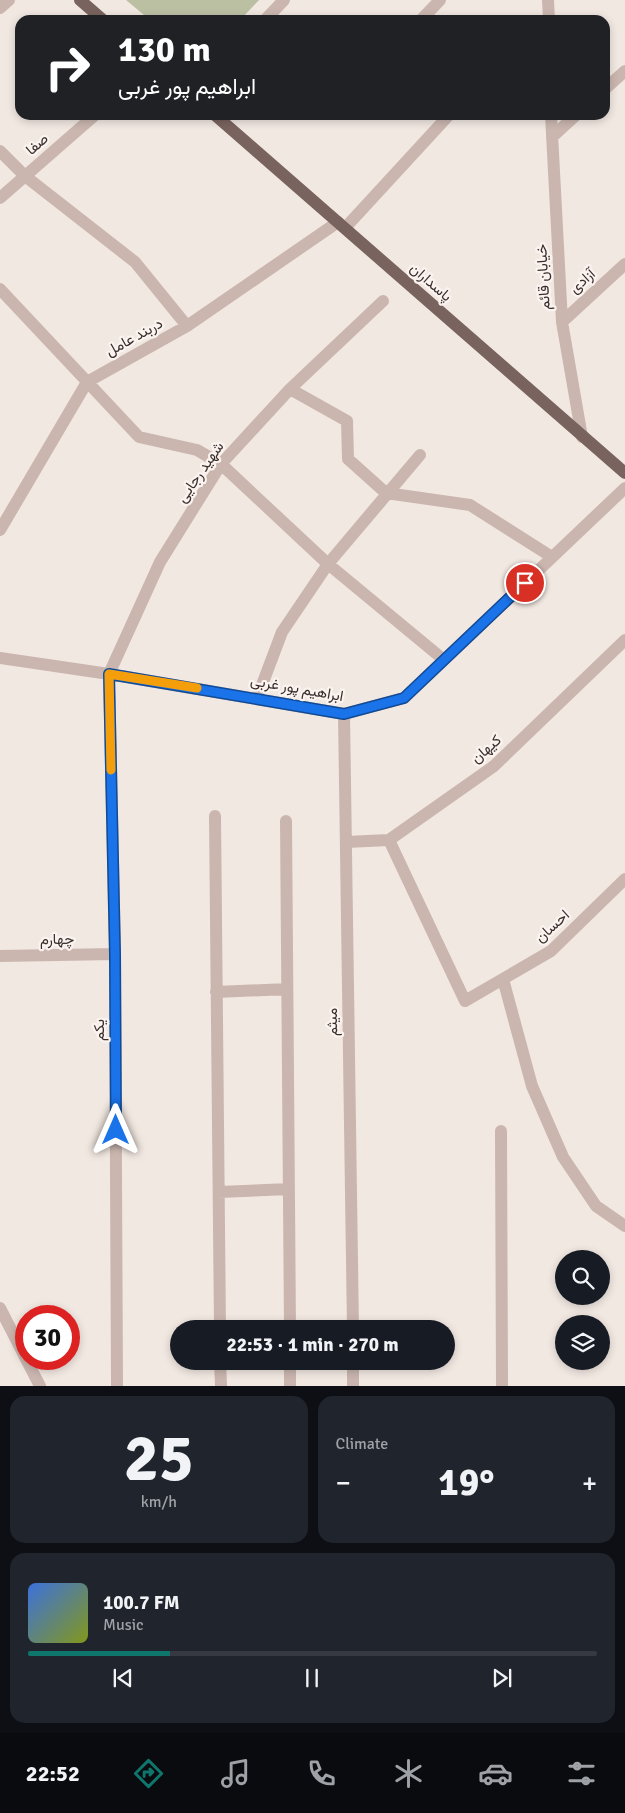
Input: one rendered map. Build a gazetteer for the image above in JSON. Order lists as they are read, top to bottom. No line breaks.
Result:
{"streets":{"main road":["پاسداران"],"street":["صفا","خیابان قائم","آزادی","دربند عامل","شهید رجایی","ابراهیم پور غربی","کیهان","احسان","چهارم","میثم","یکم"]},"crossings":[["خیابان قائم","آزادی"],["خیابان قائم","پاسداران"],["پاسداران","دربند عامل"],["شهید رجایی","ابراهیم پور غربی"],["شهید رجایی","یکم"],["ابراهیم پور غربی","میثم"],["ابراهیم پور غربی","یکم"],["کیهان","احسان"],["چهارم","یکم"]],"page":{"turn":["130 m","ابراهیم پور غربی"],"limit":"30","trip":"22:53 · 1 min · 270 m","tile":[["25","km/h"],"Climate"],"heat":["−","19°","+"],"song":["100.7 FM","Music"],"tabs":"22:52"}}
